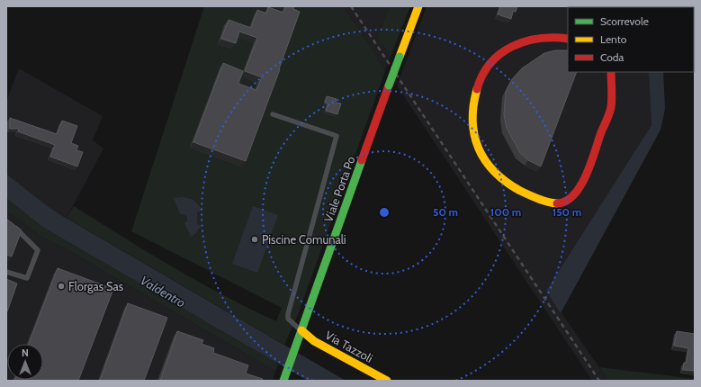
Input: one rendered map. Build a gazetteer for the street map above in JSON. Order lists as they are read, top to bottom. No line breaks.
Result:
{"streets":{"street":["Viale Porta Po","Via Tazzoli"]},"crossings":[["Viale Porta Po","Via Tazzoli"]],"water":["Valdentro"],"places":["Piscine Comunali","Florgas Sas"],"legend":["Scorrevole","Lento","Coda"],"north":"top","rings":["50 m","100 m","150 m"]}
